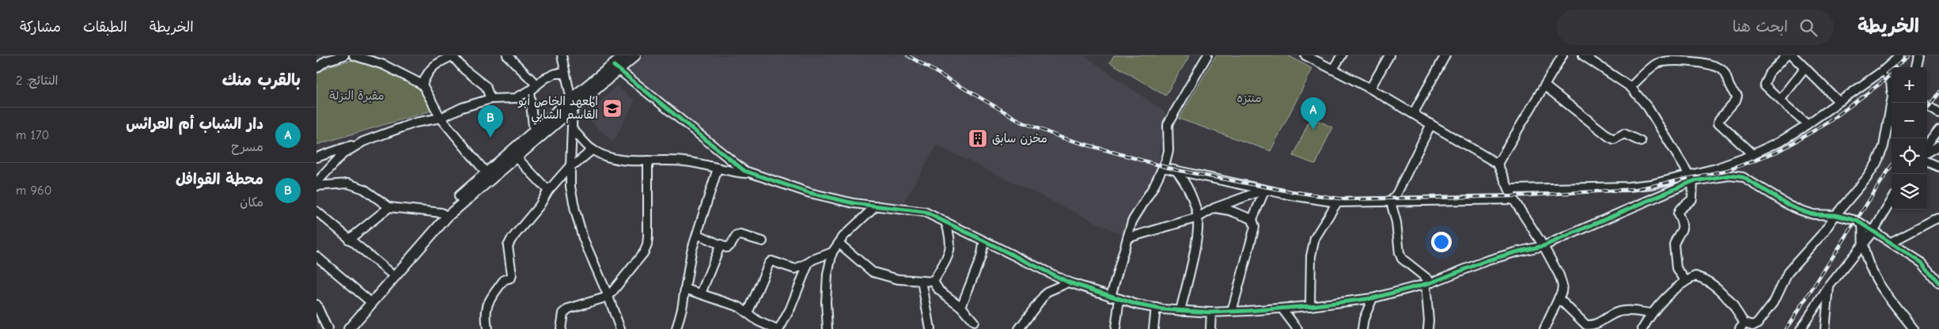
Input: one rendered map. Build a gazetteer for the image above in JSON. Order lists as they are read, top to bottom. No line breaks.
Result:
{"parks":["مقبرة النزلة","منتزه"],"places":{"school or university":["المعهد الخاص أبو القاسم الشابي"],"building":["مخزن سابق"]},"page":{"header":"الخريطة","search":"ابحث هنا","nav":["الخريطة","الطبقات","مشاركة"],"heading":["بالقرب منك","النتائج: 2"],"map_buttons":["+","−"],"pins":["A","B"],"list":[{"mark":"A","name":"دار الشباب أم العرائس","note":"مسرح","value":"170 m"},{"mark":"B","name":"محطة القوافل","note":"مكان","value":"960 m"}]}}
